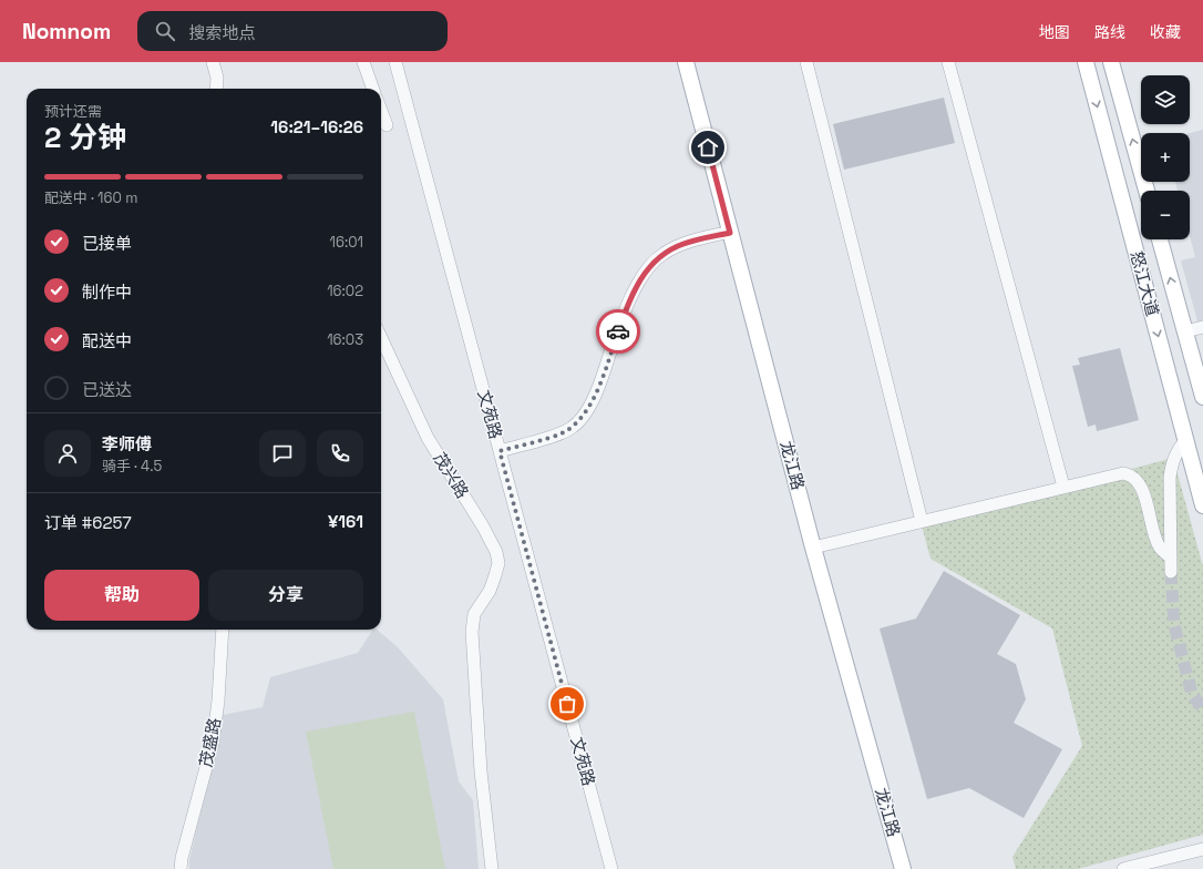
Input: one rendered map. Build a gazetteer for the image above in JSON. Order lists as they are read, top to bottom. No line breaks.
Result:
{"streets":{"main road":["怒江大道","龙江路"],"street":["文苑路","茂兴路","茂盛路"]},"page":{"header":"Nomnom","search":"搜索地点","nav":["地图","路线","收藏"],"map_buttons":["+","−"],"heading":["2 分钟","预计还需","16:21–16:26"],"panel":["李师傅","骑手 · 4.5","订单 #6257","¥161"],"bar":"配送中 · 160 m","list":[["已接单","16:01"],["制作中","16:02"],["配送中","16:03"],"已送达"],"buttons":["帮助","分享"]}}
